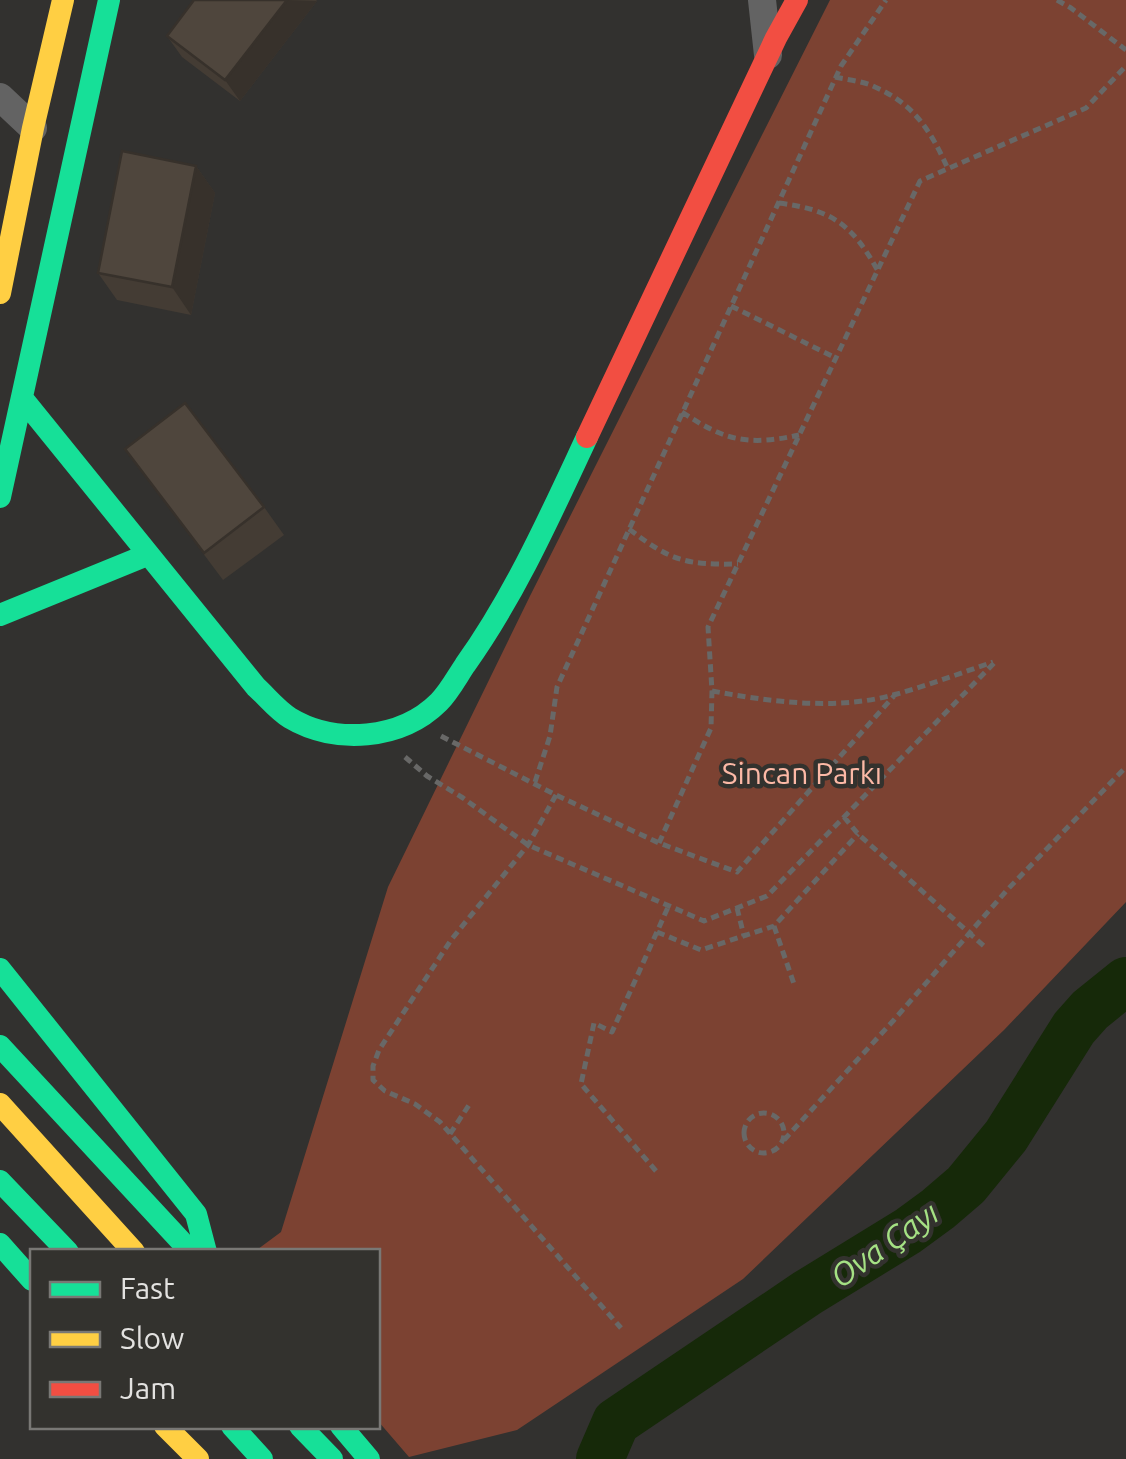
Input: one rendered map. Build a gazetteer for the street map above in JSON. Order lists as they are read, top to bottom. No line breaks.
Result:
{"water":["Ova Çayı"],"parks":["Sincan Parkı"],"legend":["Fast","Slow","Jam"]}
